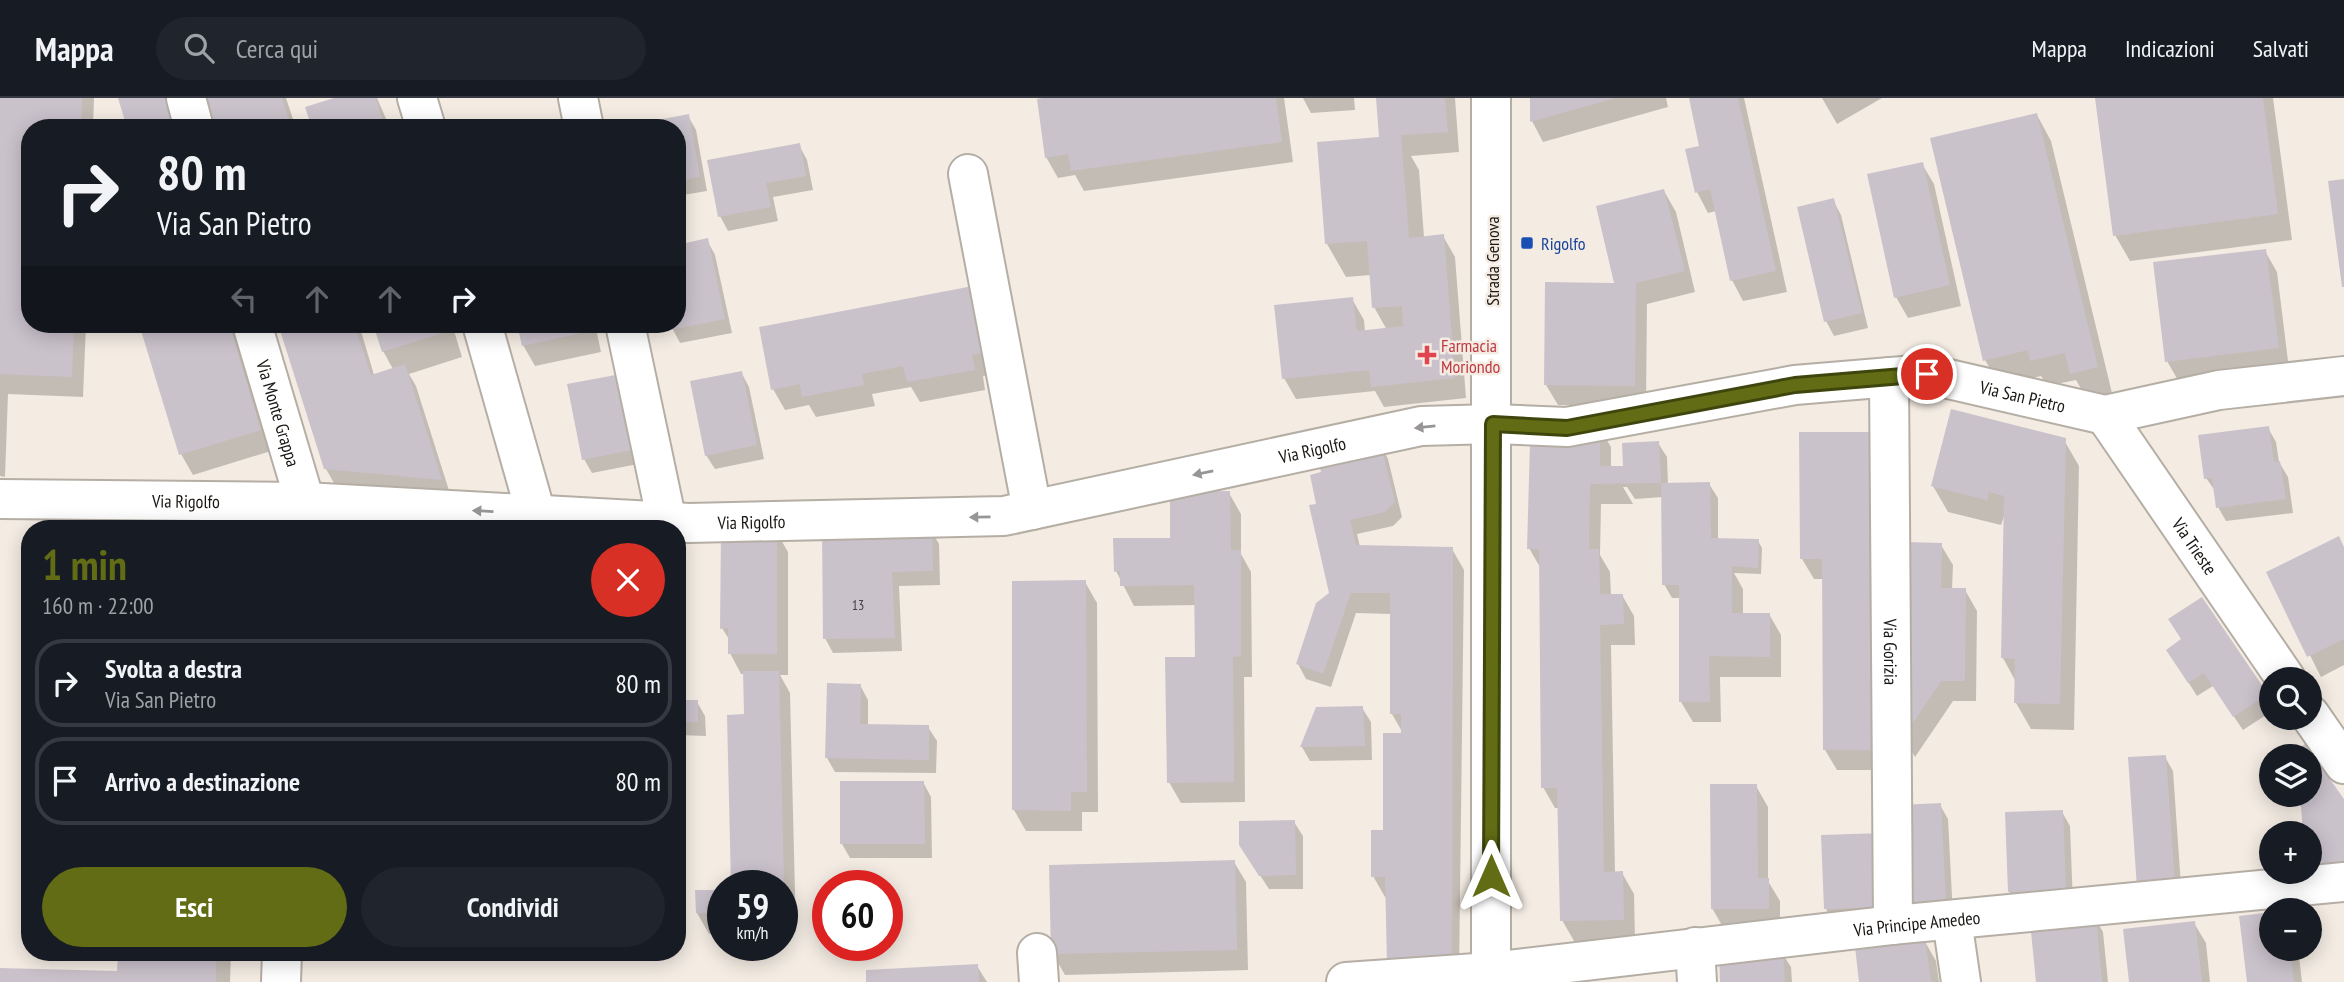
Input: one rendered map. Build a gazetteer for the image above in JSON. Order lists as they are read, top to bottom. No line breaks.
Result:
{"streets":{"street":["Strada Genova","Via San Pietro","Via Monte Grappa","Via Rigolfo","Via Trieste","Via Gorizia","Via Principe Amedeo"]},"crossings":[["Strada Genova","Via San Pietro"],["Strada Genova","Via Rigolfo"],["Strada Genova","Via Principe Amedeo"],["Via San Pietro","Via Rigolfo"],["Via San Pietro","Via Trieste"],["Via San Pietro","Via Gorizia"],["Via Monte Grappa","Via Rigolfo"],["Via Gorizia","Via Principe Amedeo"]],"one_way":["Via Rigolfo"],"places":{"transit":["Rigolfo"],"health":["Farmacia Moriondo"]},"house_numbers":["13"],"page":{"header":"Mappa","search":"Cerca qui","nav":["Mappa","Indicazioni","Salvati"],"turn":["80 m","Via San Pietro"],"heading":["1 min","160 m · 22:00"],"list":[{"name":"Svolta a destra","note":"Via San Pietro","value":"80 m"},{"name":"Arrivo a destinazione","value":"80 m"}],"map_buttons":["+","−"],"buttons":["Esci","Condividi"],"speed":"59 km/h","limit":"60"}}
